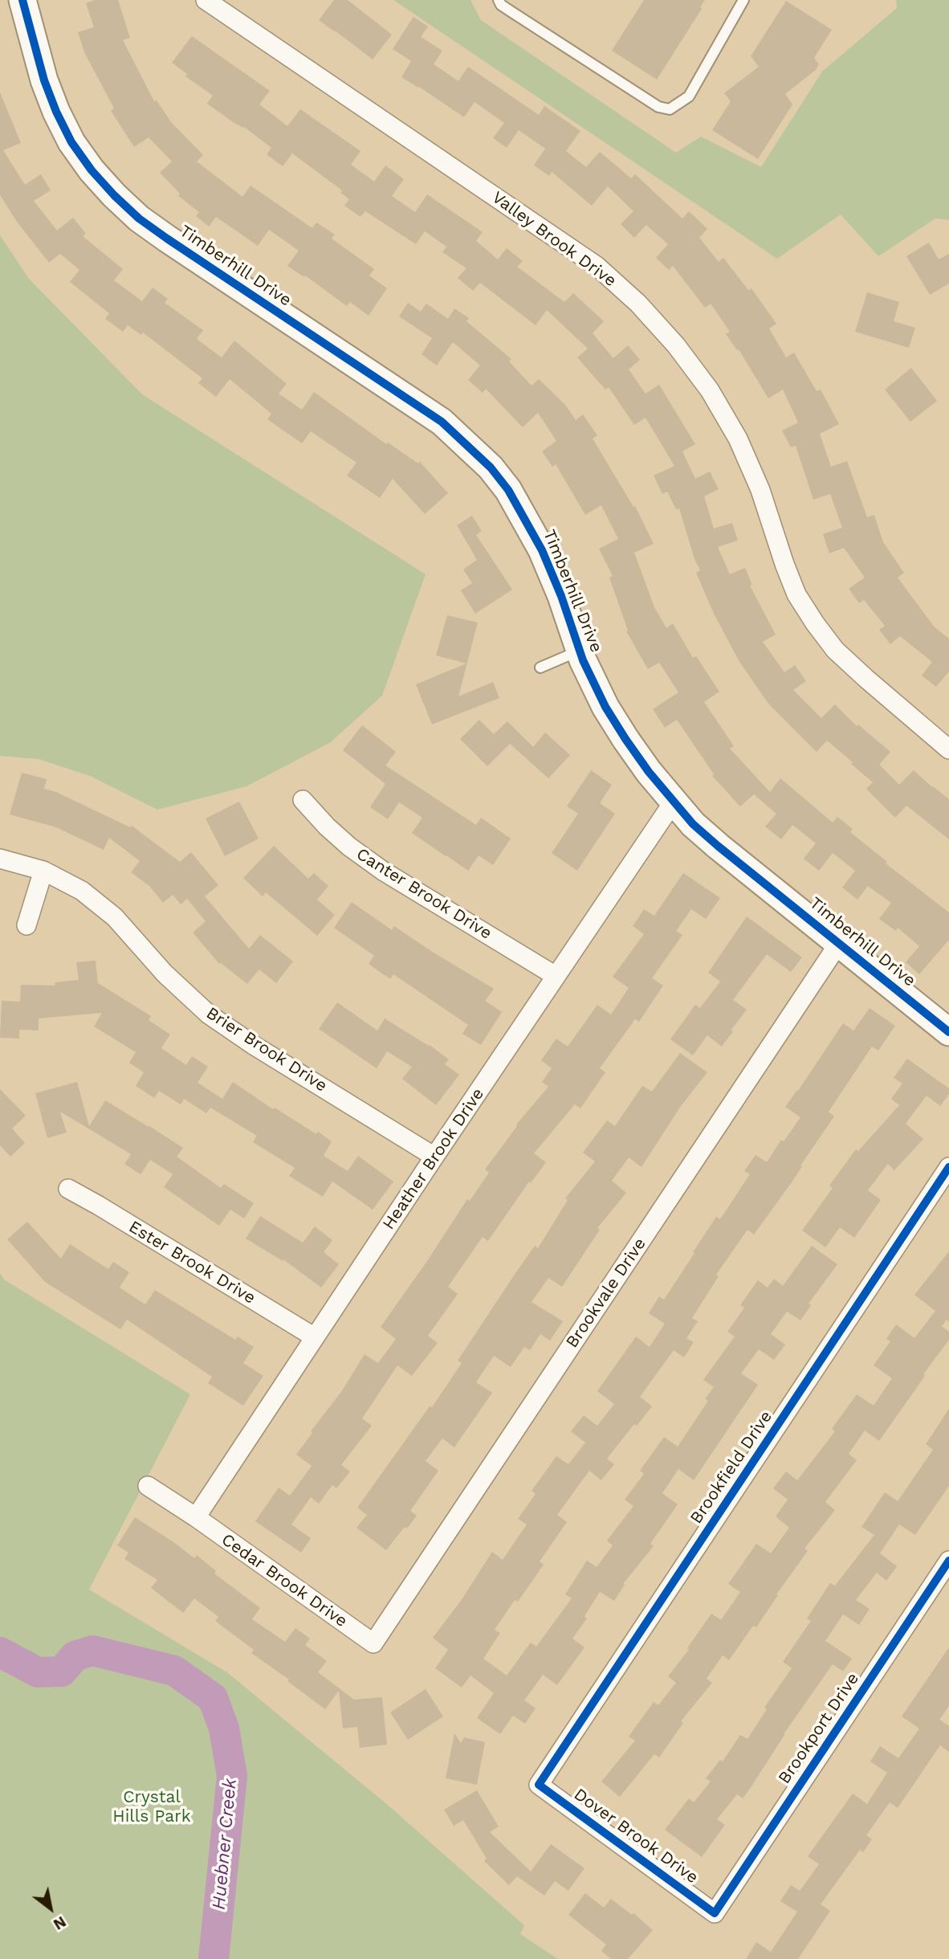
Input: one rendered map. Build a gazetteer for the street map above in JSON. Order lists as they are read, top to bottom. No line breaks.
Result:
{"streets":{"street":["Valley Brook Drive","Timberhill Drive","Canter Brook Drive","Brier Brook Drive","Heather Brook Drive","Ester Brook Drive","Brookvale Drive","Brookfield Drive","Cedar Brook Drive","Brookport Drive","Dover Brook Drive"]},"crossings":[["Timberhill Drive","Heather Brook Drive"],["Timberhill Drive","Brookvale Drive"],["Canter Brook Drive","Heather Brook Drive"],["Brier Brook Drive","Heather Brook Drive"],["Heather Brook Drive","Ester Brook Drive"],["Heather Brook Drive","Cedar Brook Drive"],["Brookvale Drive","Cedar Brook Drive"],["Brookfield Drive","Dover Brook Drive"],["Brookport Drive","Dover Brook Drive"]],"water":["Huebner Creek"],"parks":["Crystal Hills Park"],"north":"bottom right"}
